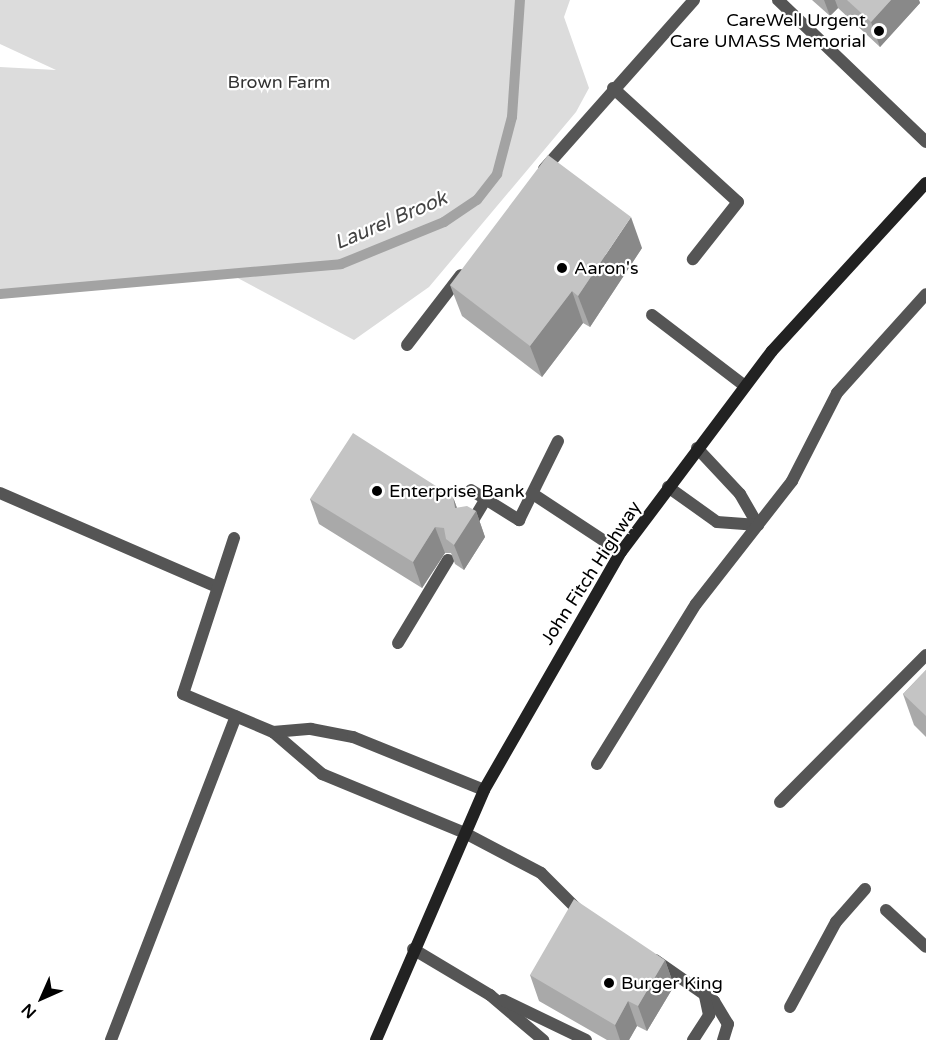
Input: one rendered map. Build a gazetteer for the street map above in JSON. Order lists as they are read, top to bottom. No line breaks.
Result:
{"streets":{"main road":["John Fitch Highway"]},"water":["Laurel Brook"],"parks":["Brown Farm"],"places":["CareWell Urgent Care UMASS Memorial","Aaron's","Enterprise Bank","Burger King"],"north":"bottom left"}
